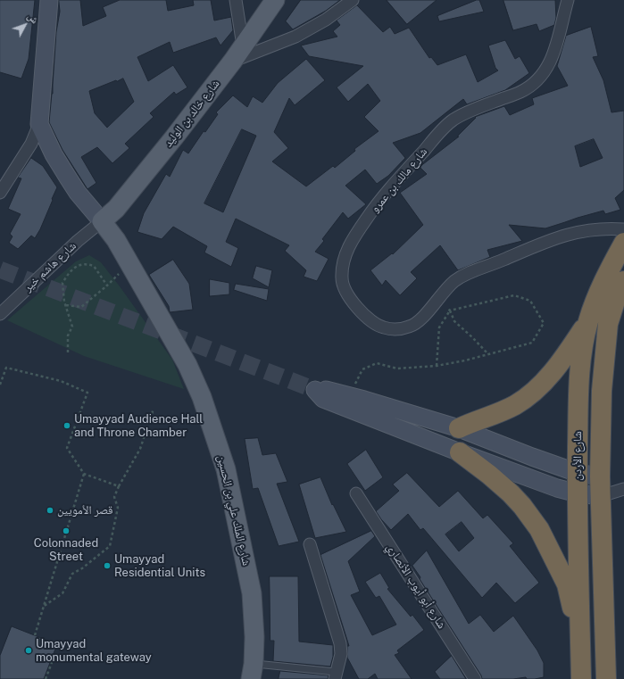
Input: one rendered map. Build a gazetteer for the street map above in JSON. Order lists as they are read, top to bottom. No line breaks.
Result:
{"streets":{"highway":["شارع الأردن"],"main road":["شارع خالد بن الوليد","شارع الملك علي بن الحسين"],"street":["شارع مالك بن عمرو","شارع هاشم خير","شارع أبو أيوب الأنصاري"]},"crossings":[["شارع خالد بن الوليد","شارع هاشم خير"],["شارع خالد بن الوليد","شارع الملك علي بن الحسين"],["شارع هاشم خير","شارع الملك علي بن الحسين"]],"places":["Umayyad Audience Hall and Throne Chamber","قصر الأمويين","Colonnaded Street","Umayyad Residential Units","Umayyad monumental gateway"],"north":"top right"}
